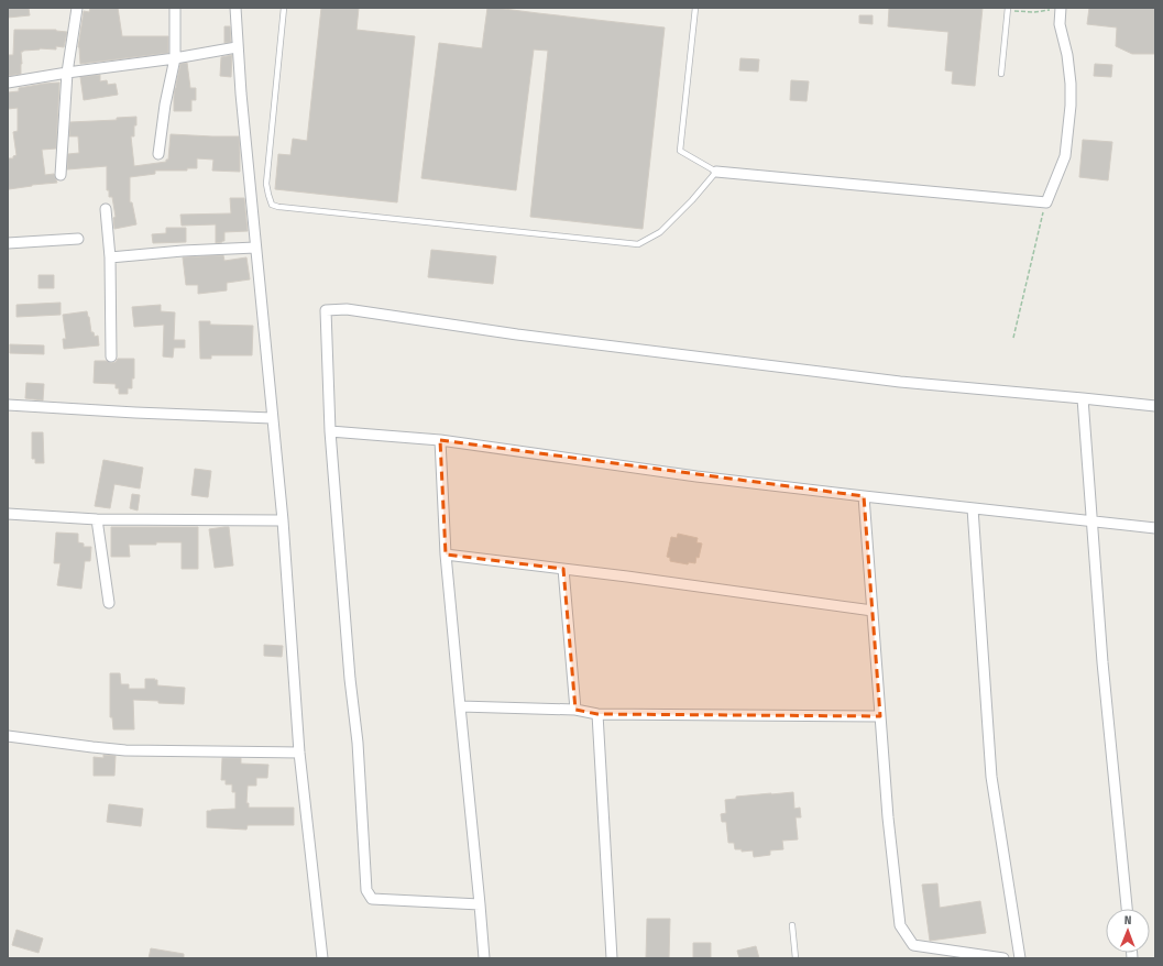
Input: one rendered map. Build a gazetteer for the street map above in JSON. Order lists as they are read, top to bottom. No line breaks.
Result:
{"north":"top"}
